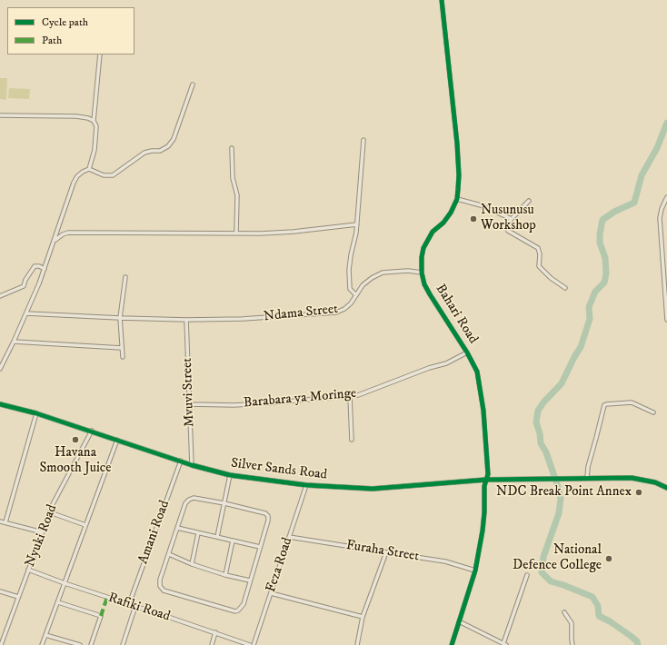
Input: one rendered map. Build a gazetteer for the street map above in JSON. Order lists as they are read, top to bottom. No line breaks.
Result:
{"streets":{"street":["Ndama Street","Bahari Road","Mvuvi Street","Barabara ya Moringe","Silver Sands Road","Amani Road","Nyuki Road","Furaha Street","Feza Road","Rafiki Road"]},"crossings":[["Ndama Street","Bahari Road"],["Ndama Street","Mvuvi Street"],["Bahari Road","Barabara ya Moringe"],["Bahari Road","Silver Sands Road"],["Bahari Road","Furaha Street"],["Mvuvi Street","Barabara ya Moringe"],["Mvuvi Street","Silver Sands Road"],["Silver Sands Road","Amani Road"],["Silver Sands Road","Nyuki Road"],["Silver Sands Road","Feza Road"],["Amani Road","Rafiki Road"],["Nyuki Road","Rafiki Road"],["Furaha Street","Feza Road"],["Feza Road","Rafiki Road"]],"places":["Nusunusu Workshop","Havana Smooth Juice","NDC Break Point Annex","National Defence College"],"legend":["Cycle path","Path"]}
